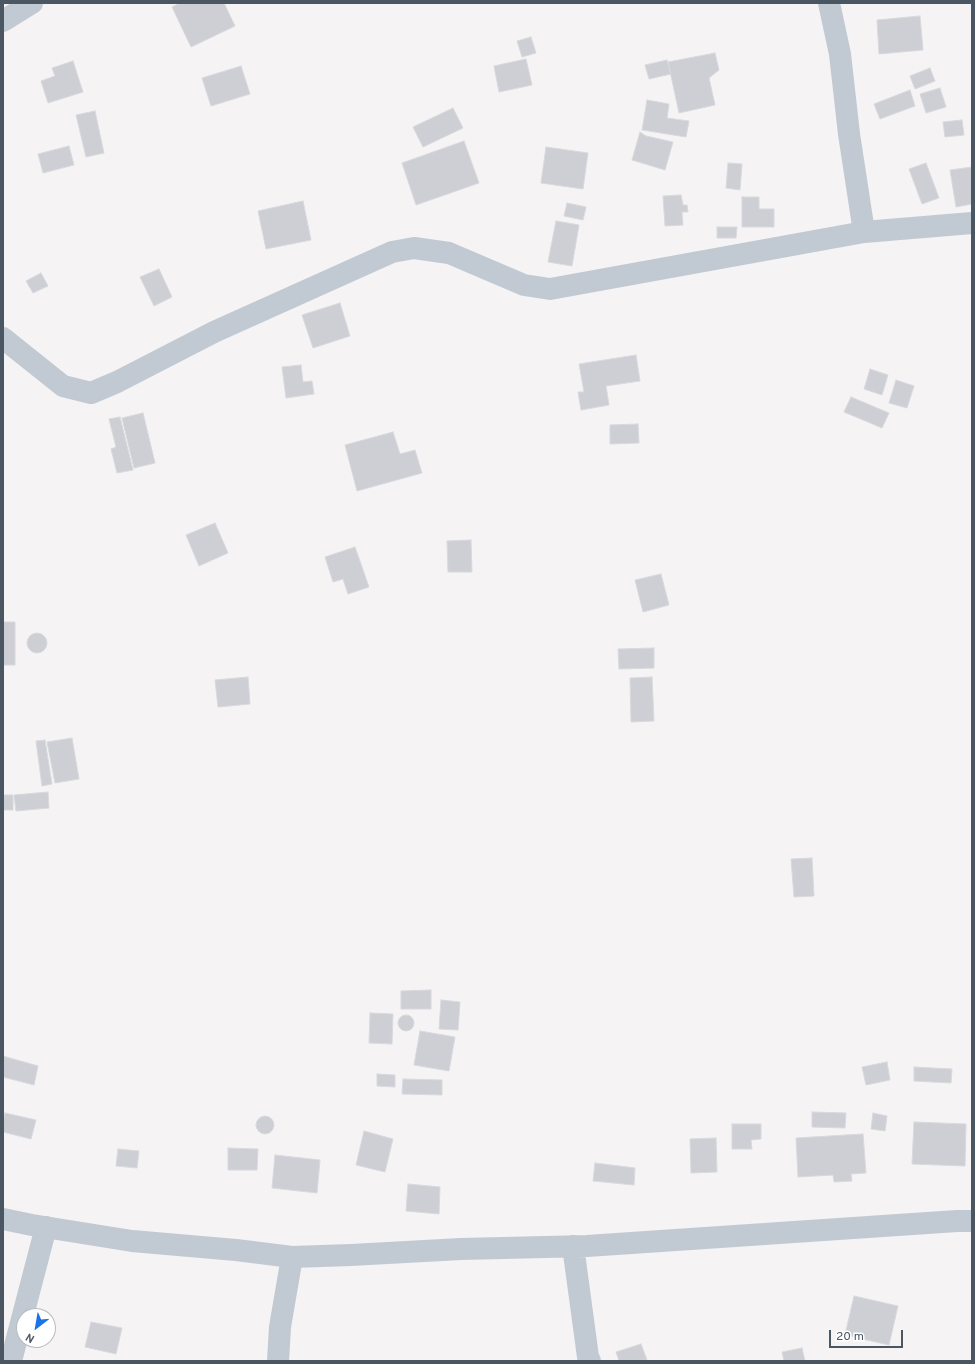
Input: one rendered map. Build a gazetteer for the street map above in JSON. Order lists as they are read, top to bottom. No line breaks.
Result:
{"scale_bar":"20 m","north":"bottom left"}
